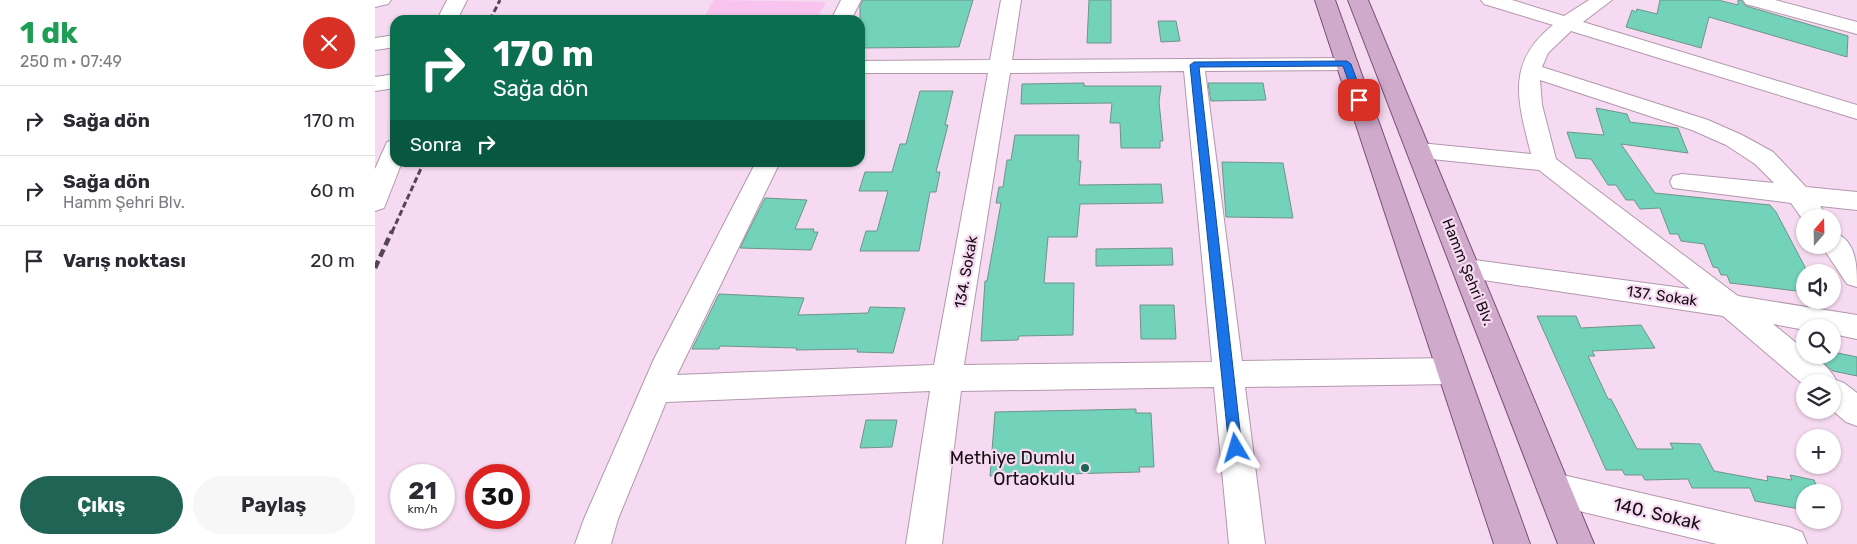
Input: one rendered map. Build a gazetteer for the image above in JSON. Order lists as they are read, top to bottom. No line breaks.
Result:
{"streets":{"main road":["Hamm Şehri Blv."],"street":["134. Sokak","137. Sokak","140. Sokak"]},"crossings":[["Hamm Şehri Blv.","137. Sokak"],["Hamm Şehri Blv.","140. Sokak"]],"places":["Methiye Dumlu Ortaokulu"],"north":"top","page":{"heading":["1 dk","250 m · 07:49"],"turn":["170 m","Sağa dön"],"list":[{"name":"Sağa dön","value":"170 m"},{"name":"Sağa dön","note":"Hamm Şehri Blv.","value":"60 m"},{"name":"Varış noktası","value":"20 m"}],"then":"Sonra","map_buttons":["+","−"],"speed":"21 km/h","limit":"30","buttons":["Çıkış","Paylaş"]}}
